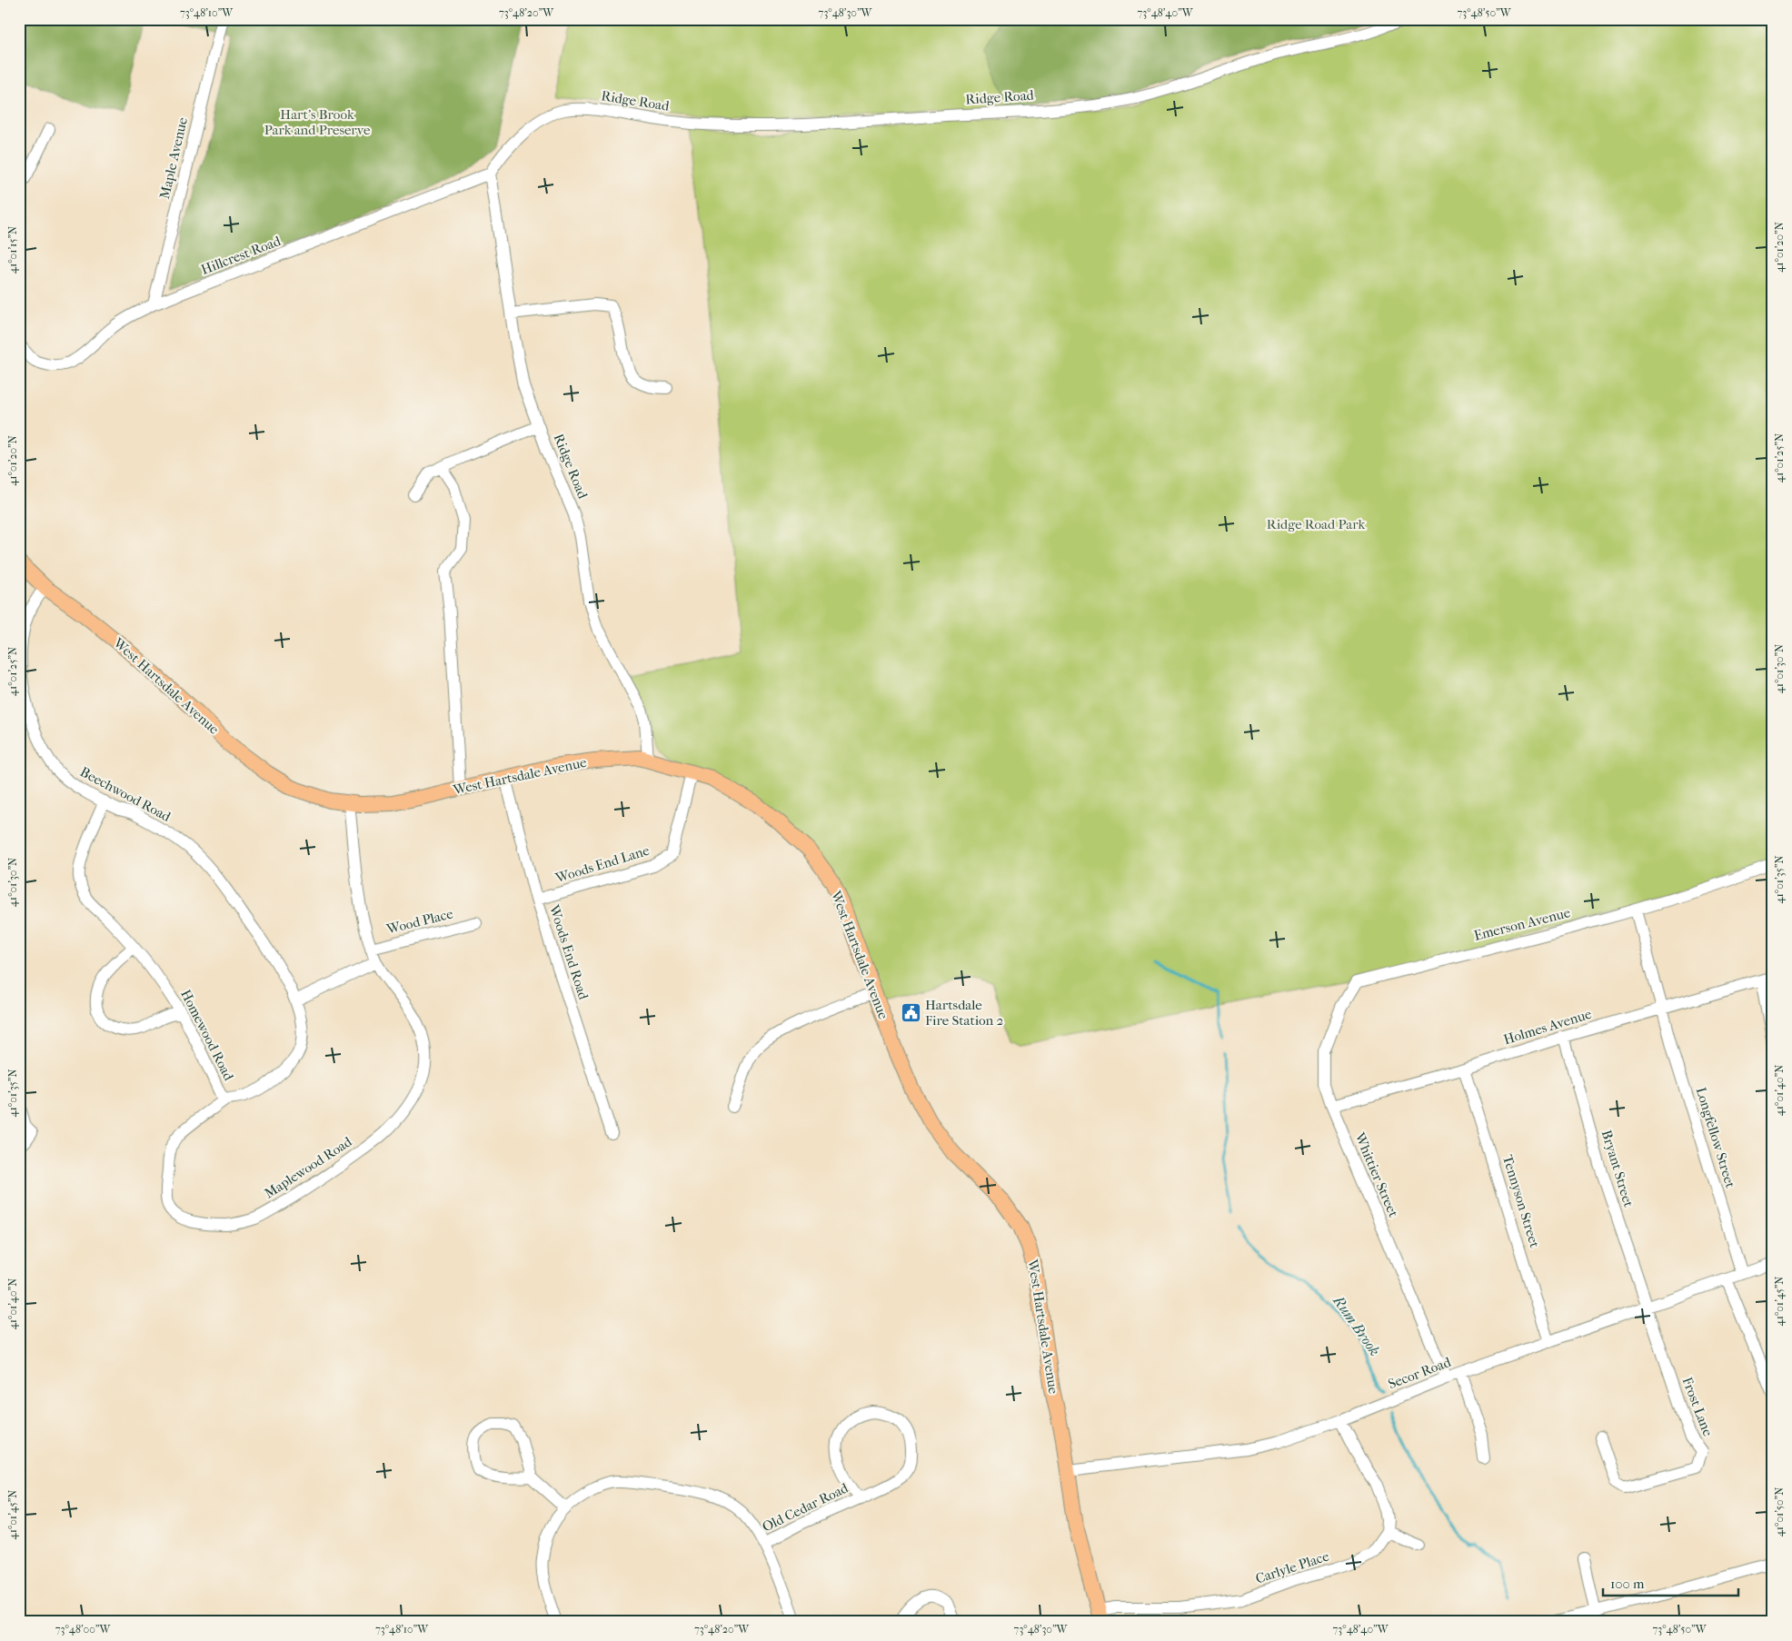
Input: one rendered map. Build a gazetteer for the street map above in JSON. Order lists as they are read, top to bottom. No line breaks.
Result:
{"streets":{"main road":["West Hartsdale Avenue"],"street":["Ridge Road","Maple Avenue","Hillcrest Road","Beechwood Road","Woods End Lane","Wood Place","Emerson Avenue","Woods End Road","Holmes Avenue","Homewood Road","Longfellow Street","Maplewood Road","Bryant Street","Whittier Street","Tennyson Street","Secor Road","Frost Lane","Old Cedar Road","Carlyle Place"]},"crossings":[["Ridge Road","Hillcrest Road"],["Ridge Road","West Hartsdale Avenue"],["Maple Avenue","Hillcrest Road"],["West Hartsdale Avenue","Beechwood Road"],["West Hartsdale Avenue","Woods End Lane"],["West Hartsdale Avenue","Woods End Road"],["West Hartsdale Avenue","Maplewood Road"],["West Hartsdale Avenue","Secor Road"],["West Hartsdale Avenue","Carlyle Place"],["Beechwood Road","Homewood Road"],["Beechwood Road","Maplewood Road"],["Woods End Lane","Woods End Road"],["Wood Place","Maplewood Road"],["Emerson Avenue","Longfellow Street"],["Emerson Avenue","Whittier Street"],["Holmes Avenue","Longfellow Street"],["Holmes Avenue","Bryant Street"],["Holmes Avenue","Whittier Street"],["Holmes Avenue","Tennyson Street"],["Homewood Road","Maplewood Road"],["Longfellow Street","Secor Road"],["Bryant Street","Secor Road"],["Bryant Street","Frost Lane"],["Whittier Street","Secor Road"],["Tennyson Street","Secor Road"],["Secor Road","Frost Lane"]],"water":["Rum Brook"],"parks":["Hart's Brook Park and Preserve","Ridge Road Park"],"places":{"public building":["Hartsdale Fire Station 2"]},"scale_bar":"100 m","coordinates":["73°48'10\"W","73°48'20\"W","73°48'30\"W","73°48'40\"W","73°48'50\"W","41°01'20\"N","41°01'15\"N","41°01'25\"N","41°01'30\"N","41°01'35\"N","41°01'40\"N","41°01'45\"N","41°01'50\"N","73°48'00\"W"]}
